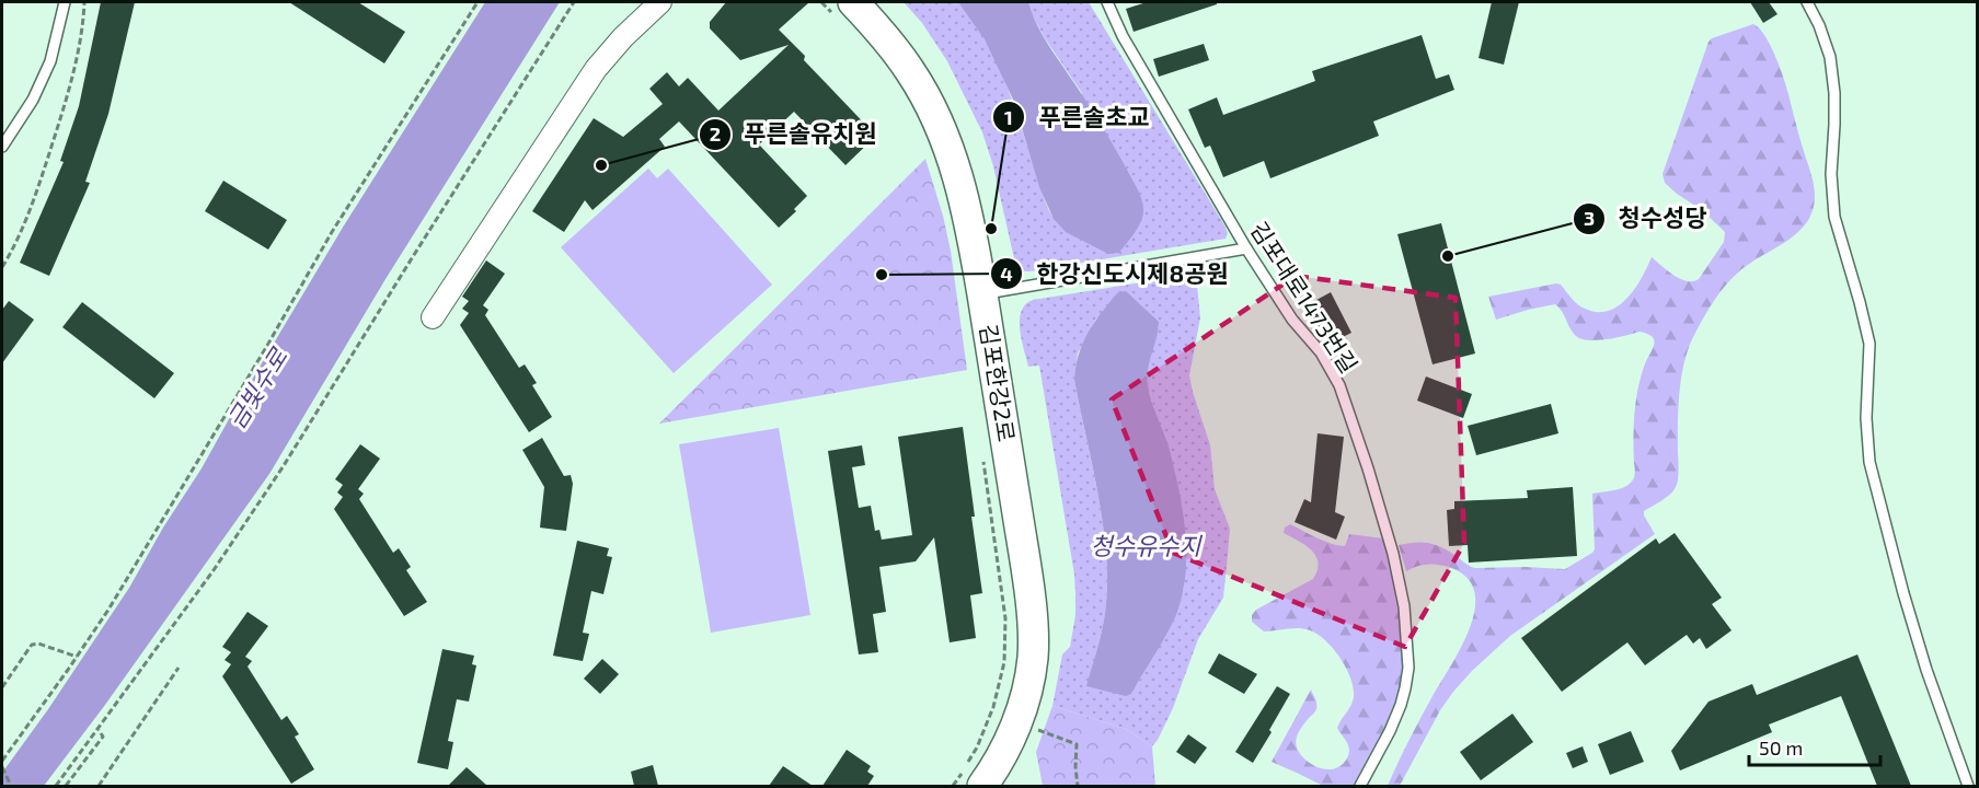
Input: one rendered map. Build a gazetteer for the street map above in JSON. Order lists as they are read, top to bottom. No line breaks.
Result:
{"streets":{"street":["김포한강2로"],"lane":["김포대로1473번길"]},"water":["금빛수로","청수유수지"],"places":["푸른솔유치원","푸른솔초교","청수성당","한강신도시제8공원"],"scale_bar":"50 m"}
